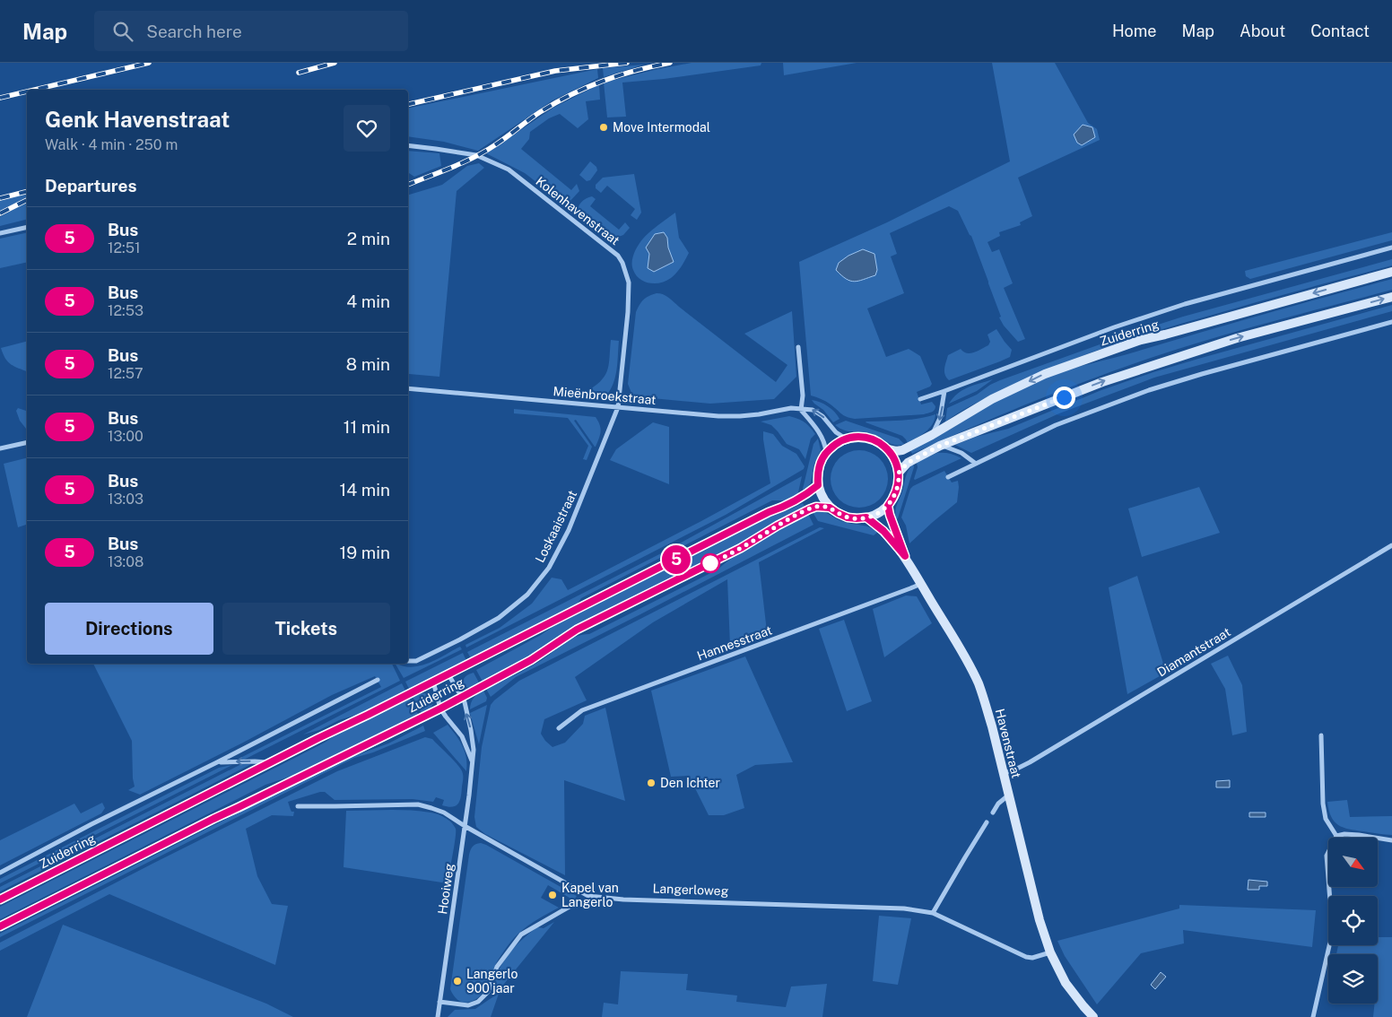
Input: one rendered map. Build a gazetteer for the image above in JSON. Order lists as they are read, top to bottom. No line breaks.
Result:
{"streets":{"main road":["Zuiderring","Havenstraat"],"street":["Kolenhavenstraat","Mieënbroekstraat","Loskaaistraat","Hannesstraat","Diamantstraat","Hooiweg","Langerloweg"]},"crossings":[["Kolenhavenstraat","Mieënbroekstraat"],["Kolenhavenstraat","Loskaaistraat"],["Zuiderring","Mieënbroekstraat"],["Zuiderring","Havenstraat"],["Zuiderring","Hooiweg"],["Mieënbroekstraat","Loskaaistraat"],["Mieënbroekstraat","Havenstraat"],["Hannesstraat","Havenstraat"],["Diamantstraat","Havenstraat"],["Havenstraat","Langerloweg"],["Hooiweg","Langerloweg"]],"places":["Move Intermodal","Den Ichter","Kapel van Langerlo","Langerlo 900 jaar"],"lines":["bus line 5"],"north":"bottom right","page":{"header":"Map","search":"Search here","nav":["Home","Map","About","Contact"],"on_map":"5","heading":[["Genk Havenstraat","Walk · 4 min · 250 m"],"Departures"],"list":[{"mark":"5","name":"Bus","note":"12:51","value":"2 min"},{"mark":"5","name":"Bus","note":"12:53","value":"4 min"},{"mark":"5","name":"Bus","note":"12:57","value":"8 min"},{"mark":"5","name":"Bus","note":"13:00","value":"11 min"},{"mark":"5","name":"Bus","note":"13:03","value":"14 min"},{"mark":"5","name":"Bus","note":"13:08","value":"19 min"}],"buttons":["Directions","Tickets"]}}
